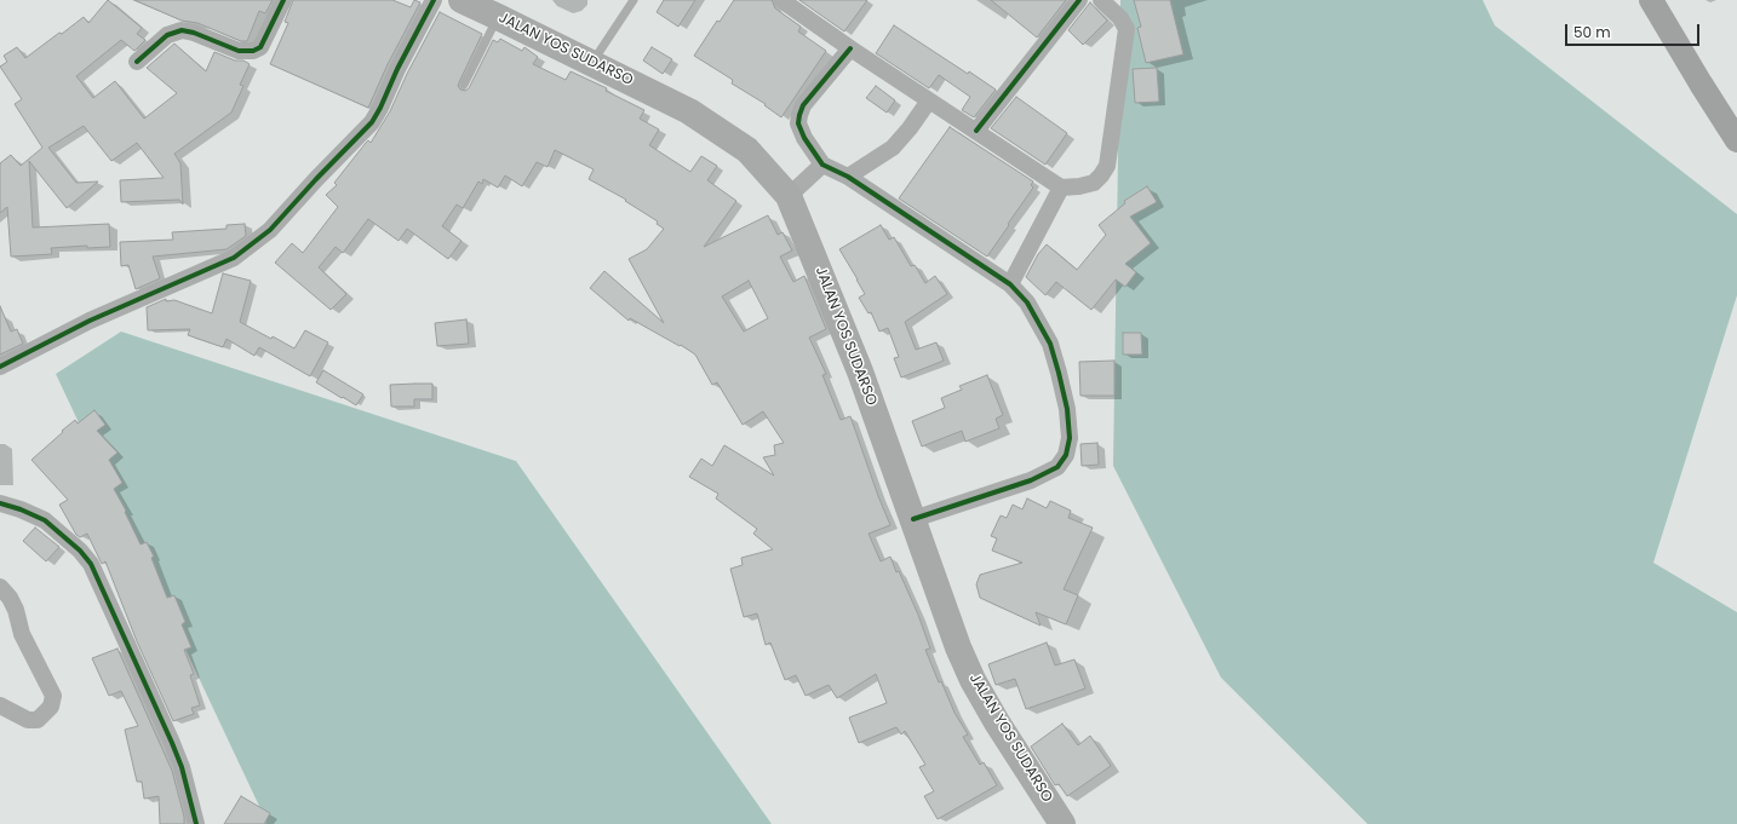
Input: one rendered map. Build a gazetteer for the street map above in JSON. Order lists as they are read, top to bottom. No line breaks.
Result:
{"streets":{"highway":["JALAN YOS SUDARSO"]},"scale_bar":"50 m"}
